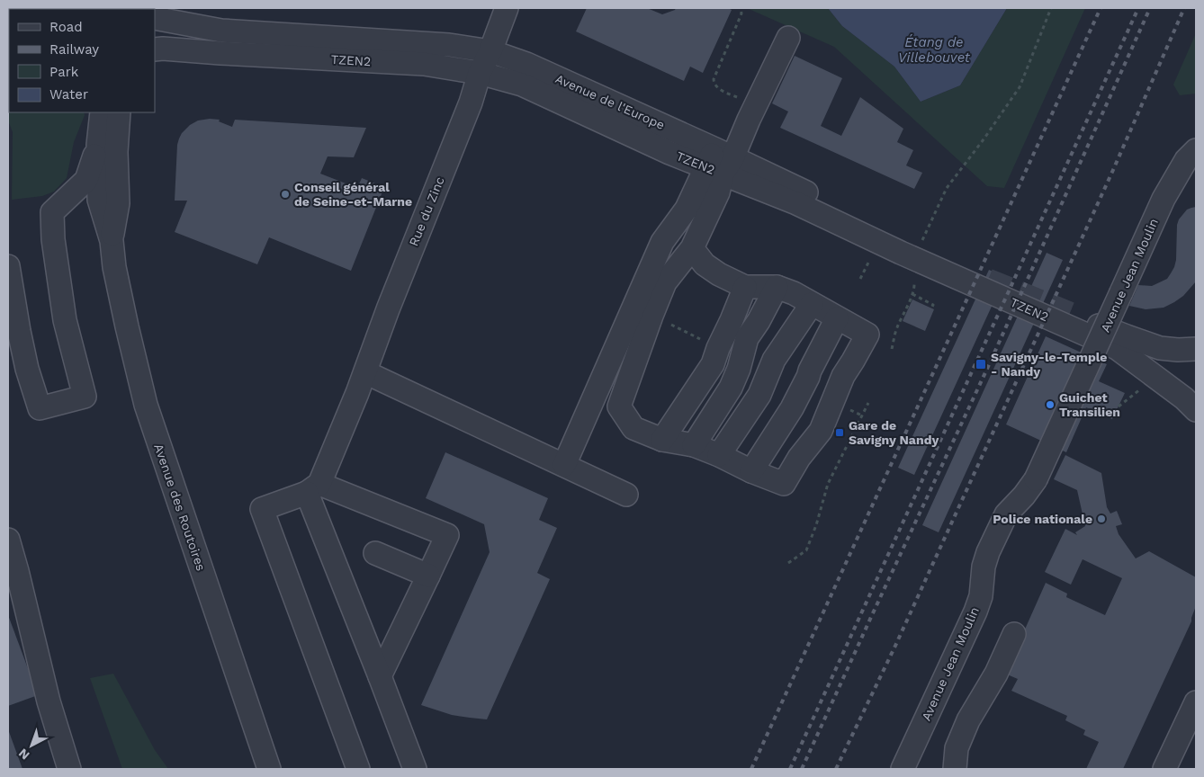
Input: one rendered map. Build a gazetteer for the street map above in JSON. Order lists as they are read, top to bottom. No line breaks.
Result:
{"streets":{"street":["TZEN2","Avenue de l'Europe","Rue du Zinc","Avenue Jean Moulin","Avenue des Routoires"]},"crossings":[["TZEN2","Avenue de l'Europe"],["TZEN2","Rue du Zinc"],["Avenue de l'Europe","Rue du Zinc"]],"water":["Étang de Villebouvet"],"places":{"other":["Conseil général de Seine-et-Marne","Guichet Transilien","Police nationale"],"transit":["Savigny-le-Temple - Nandy","Gare de Savigny Nandy"]},"legend":["Road","Railway","Park","Water"],"north":"bottom left"}
